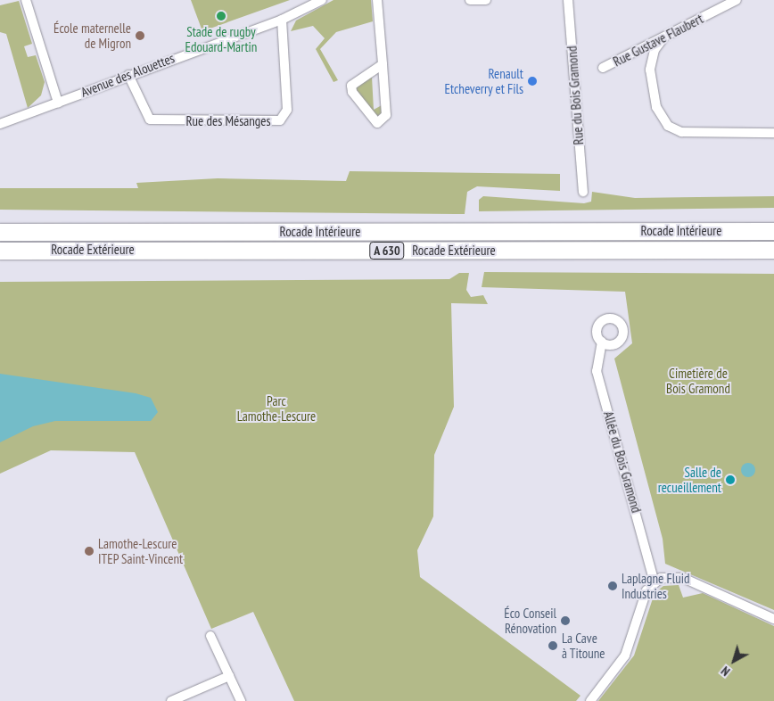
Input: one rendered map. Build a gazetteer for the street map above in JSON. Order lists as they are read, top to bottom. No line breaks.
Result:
{"streets":{"highway":["Rocade Intérieure","Rocade Extérieure","A 630"],"street":["Rue Gustave Flaubert","Avenue des Alouettes","Rue du Bois Gramond","Rue des Mésanges","Allée du Bois Gramond"]},"crossings":[["Avenue des Alouettes","Rue des Mésanges"]],"parks":["Cimetière de Bois Gramond","Parc Lamothe-Lescure"],"places":["Stade de rugby Edouard-Martin","École maternelle de Migron","Renault Etcheverry et Fils","Salle de recueillement","Lamothe-Lescure ITEP Saint-Vincent","Laplagne Fluid Industries","Éco Conseil Rénovation","La Cave à Titoune"],"north":"bottom left"}
